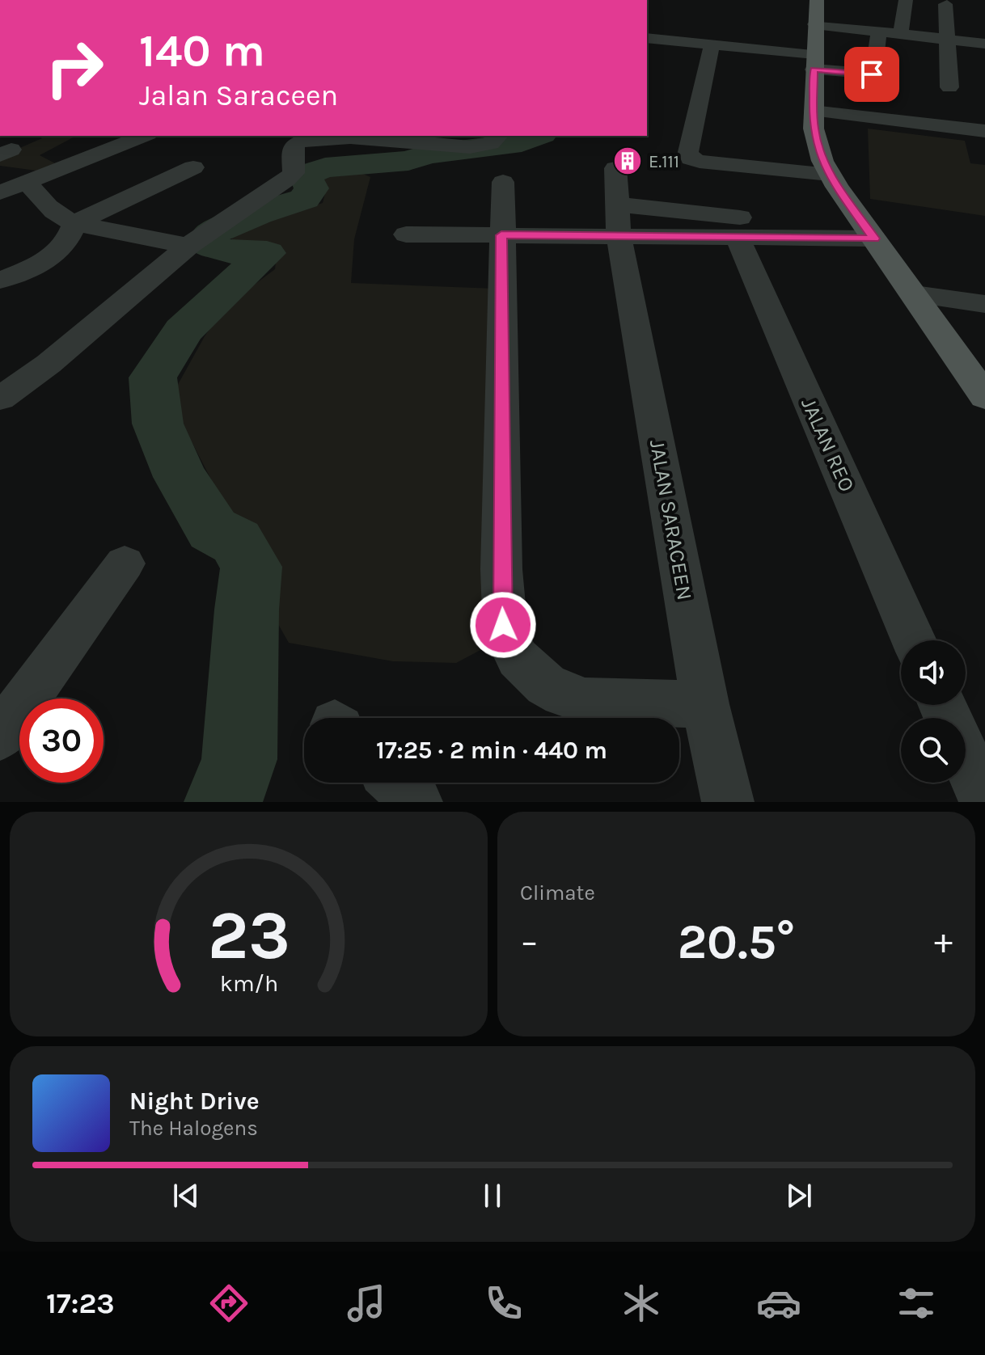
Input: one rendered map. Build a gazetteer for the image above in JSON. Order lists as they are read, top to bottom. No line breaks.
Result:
{"streets":{"street":["JALAN REO","JALAN SARACEEN"]},"places":{"building":["E.111"]},"page":{"turn":["140 m","Jalan Saraceen"],"limit":"30","trip":"17:25 · 2 min · 440 m","tile":"Climate","heat":["−","20.5°","+"],"song":["Night Drive","The Halogens"],"tabs":"17:23","gauge":["23","km/h"]}}
